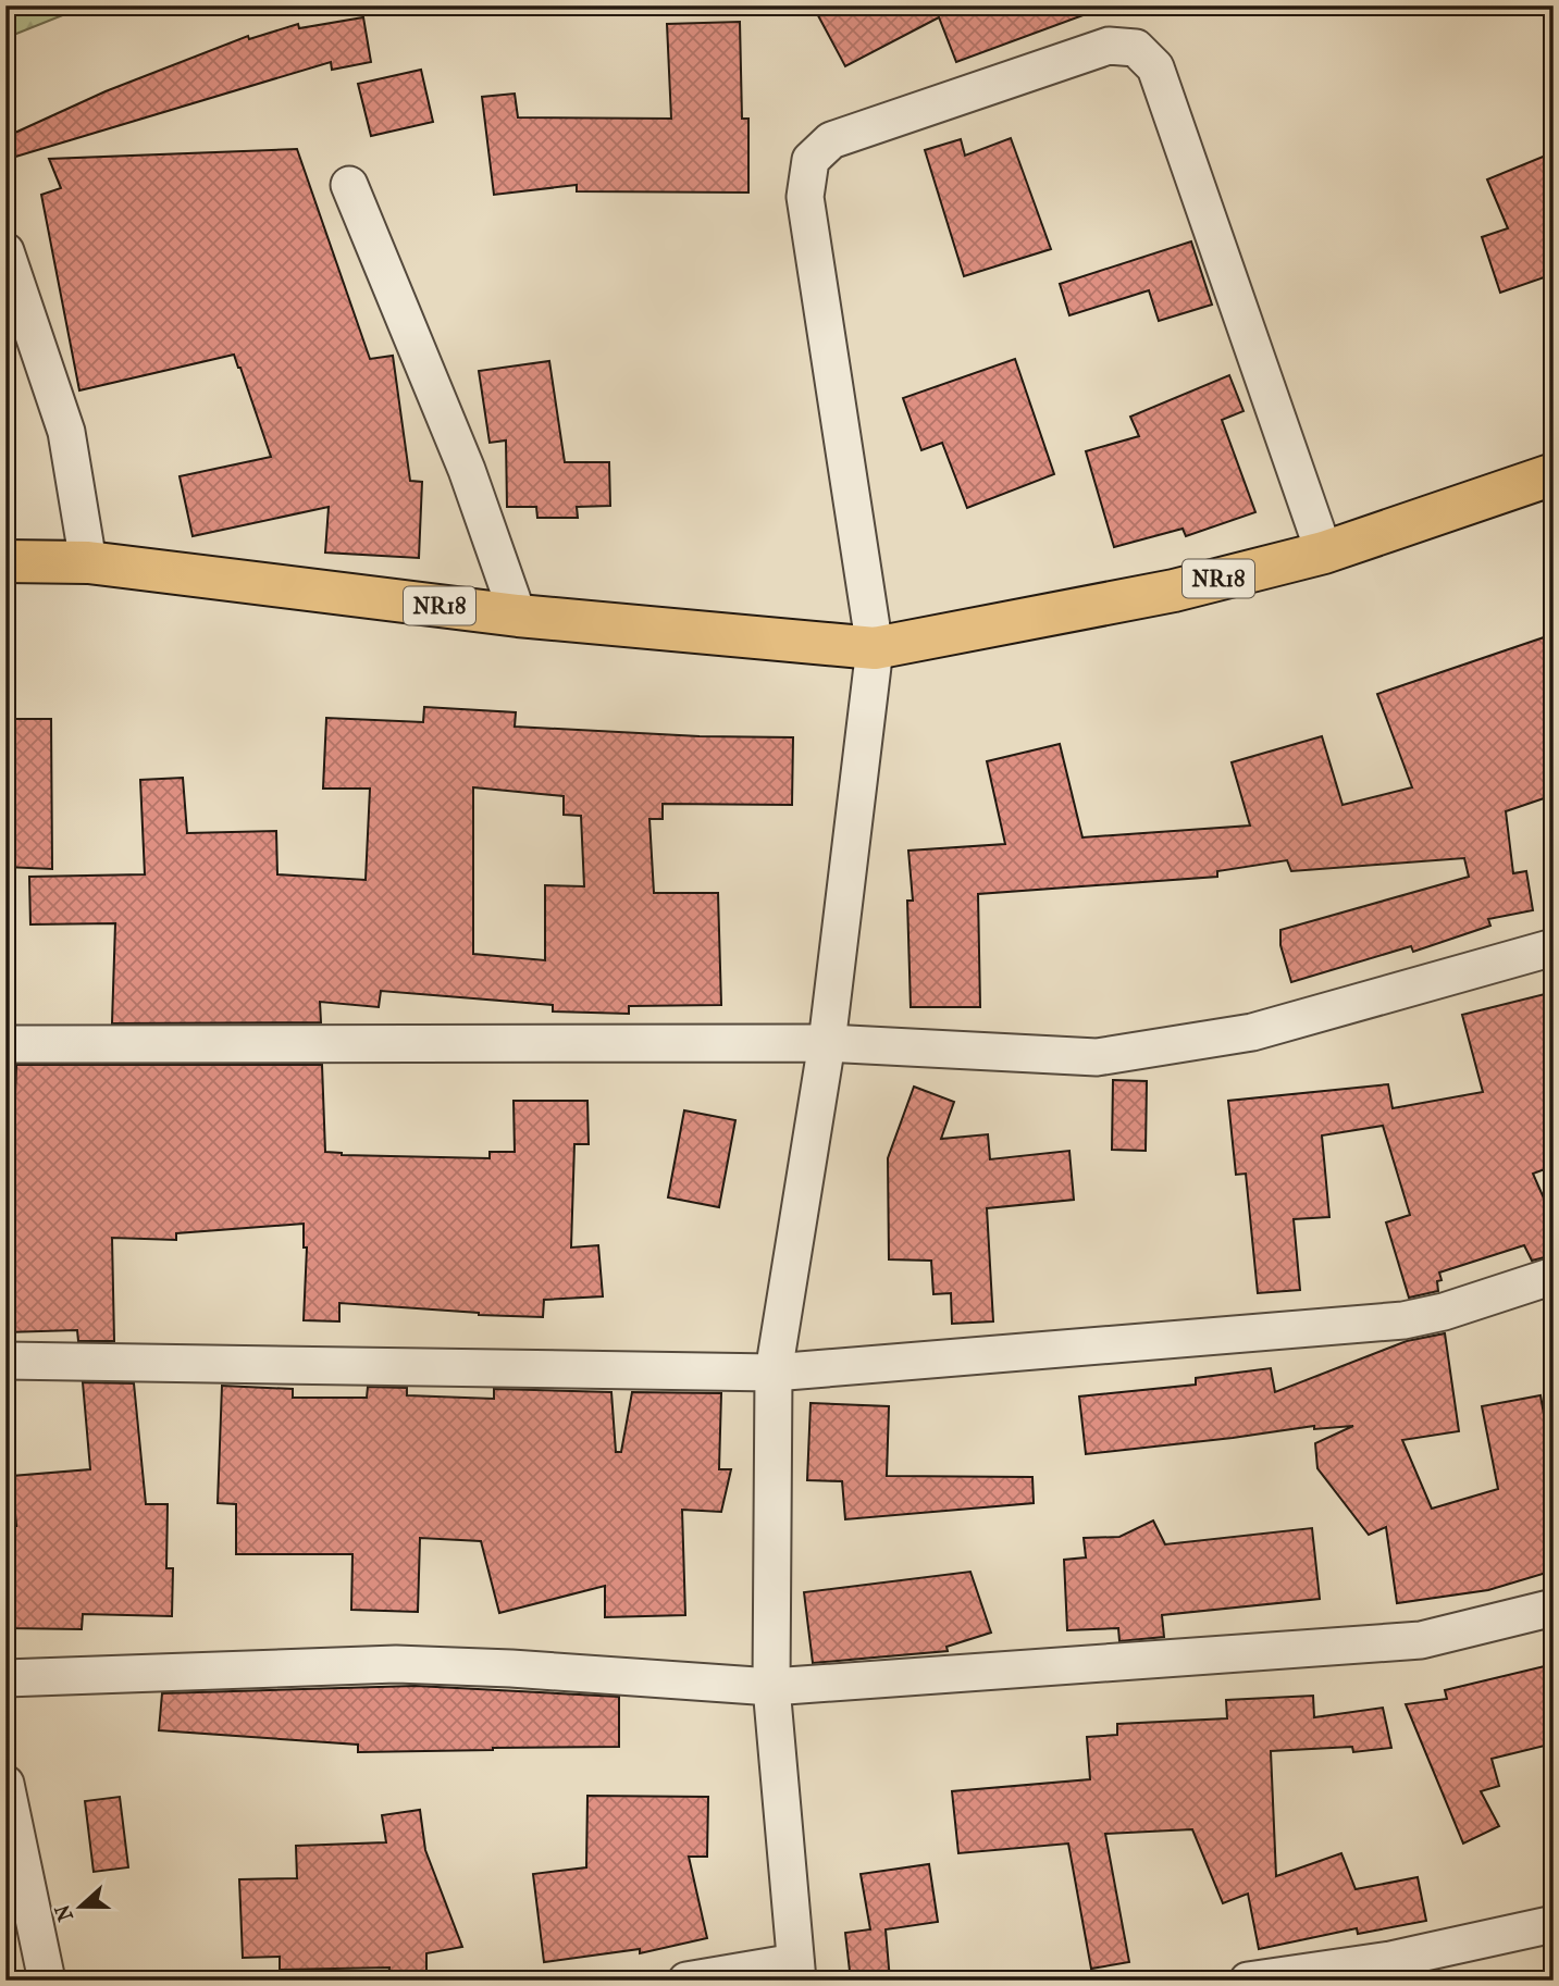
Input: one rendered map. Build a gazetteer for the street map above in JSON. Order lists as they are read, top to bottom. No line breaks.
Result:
{"streets":{"main road":["NR18"]},"north":"left"}
